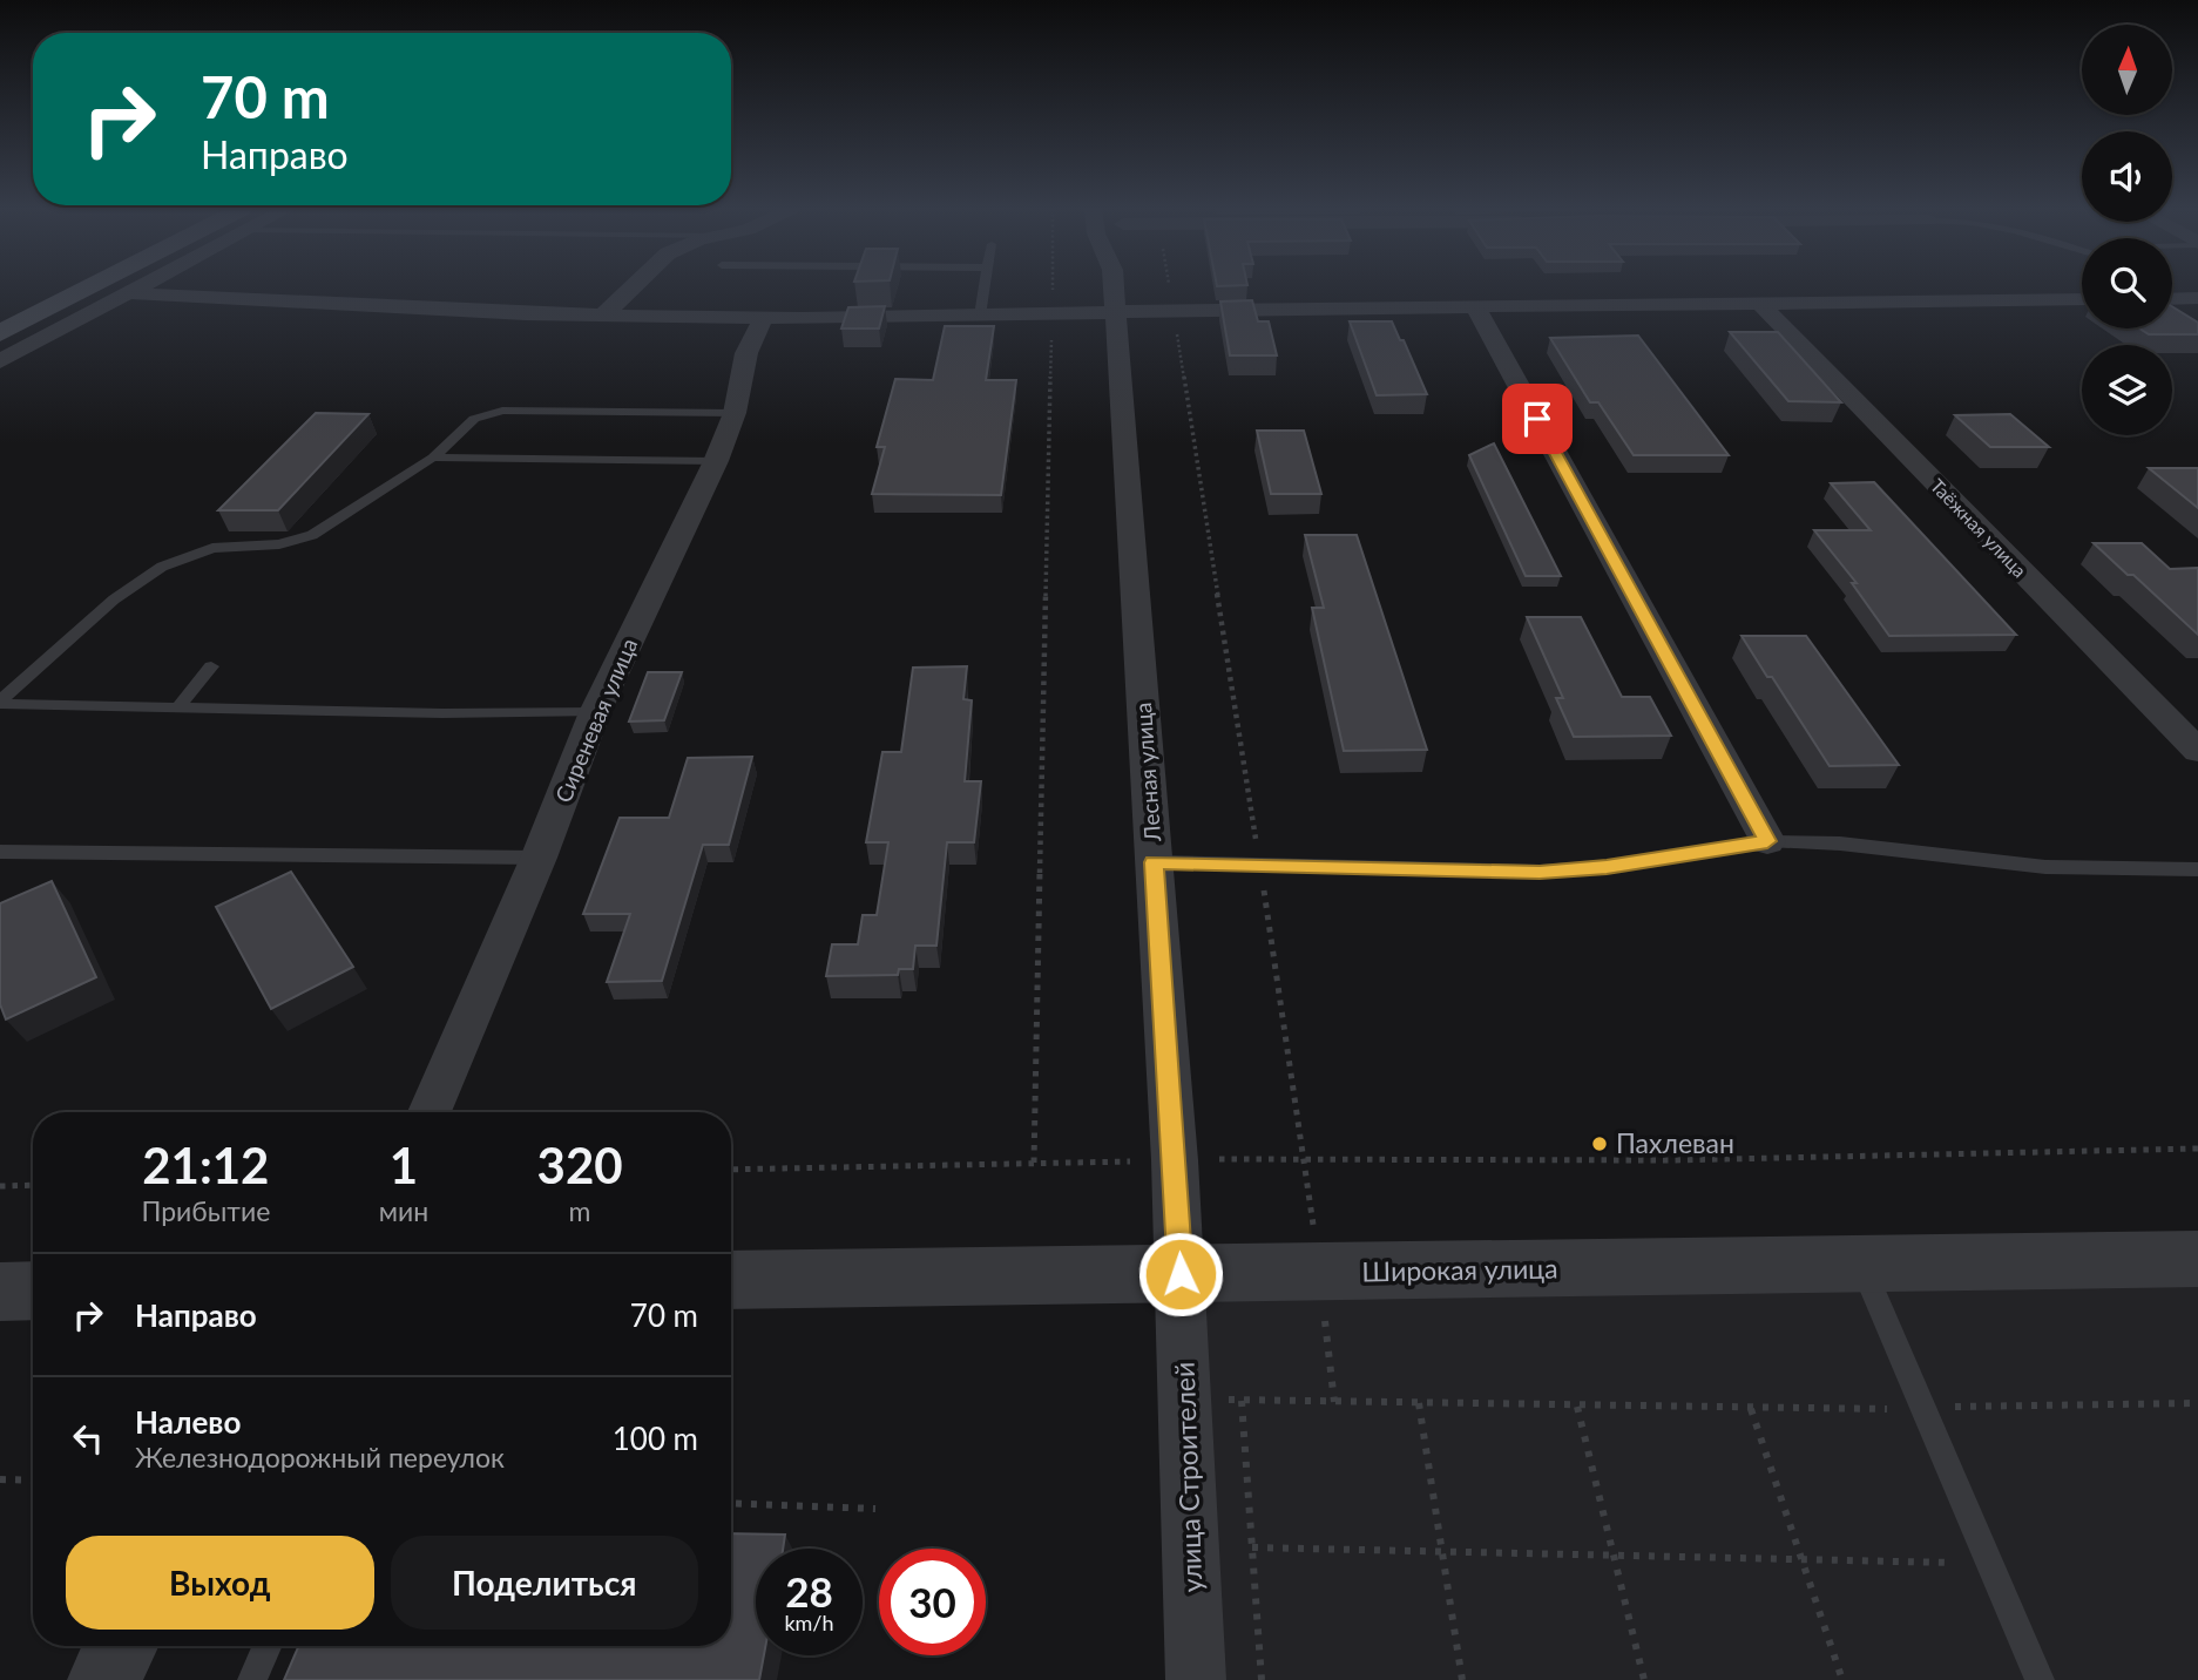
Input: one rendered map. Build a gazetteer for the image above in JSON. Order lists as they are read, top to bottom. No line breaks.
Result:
{"streets":{"street":["Таёжная улица","Сиреневая улица","Лесная улица","Широкая улица","улица Строителей"]},"crossings":[["Лесная улица","Широкая улица"],["Лесная улица","улица Строителей"],["Широкая улица","улица Строителей"]],"places":["Пахлеван"],"north":"top","page":{"turn":["70 m","Направо"],"eta":["21:12","Прибытие","1","мин","320","m"],"list":[{"name":"Направо","value":"70 m"},{"name":"Налево","note":"Железнодорожный переулок","value":"100 m"}],"buttons":["Выход","Поделиться"],"speed":"28 km/h","limit":"30"}}
